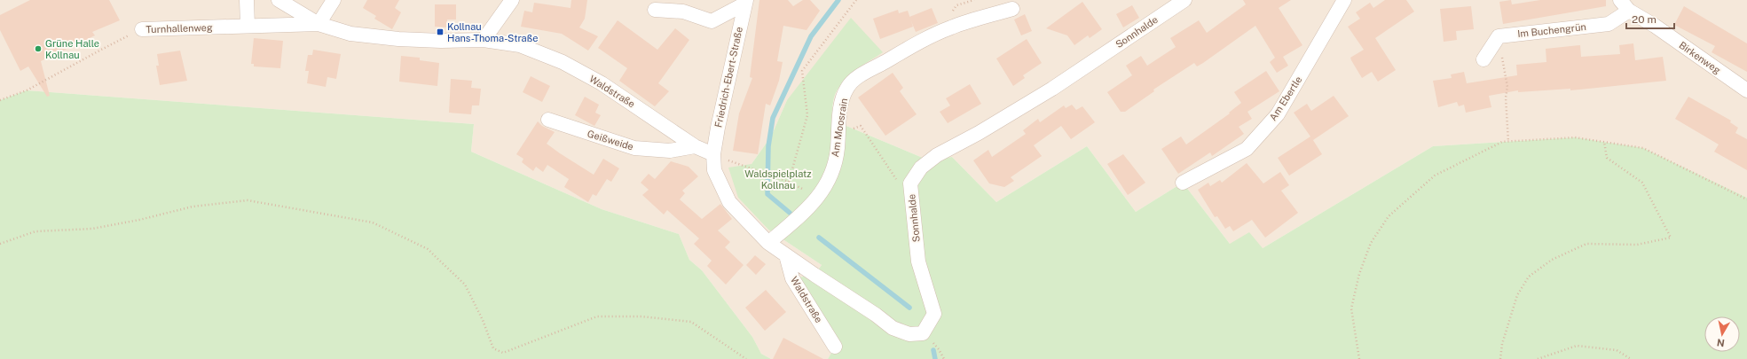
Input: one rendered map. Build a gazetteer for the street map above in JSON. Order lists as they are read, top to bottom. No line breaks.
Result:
{"streets":{"street":["Turnhallenweg","Im Buchengrün","Sonnhalde","Birkenweg","Friedrich-Ebert-Straße","Waldstraße","Am Ebertle","Am Moosrain","Geißweide"]},"crossings":[["Turnhallenweg","Waldstraße"],["Im Buchengrün","Birkenweg"],["Friedrich-Ebert-Straße","Waldstraße"],["Waldstraße","Geißweide"]],"parks":["Waldspielplatz Kollnau"],"places":{"transit":["Kollnau Hans-Thoma-Straße"],"other":["Grüne Halle Kollnau"]},"scale_bar":"20 m","north":"bottom"}
